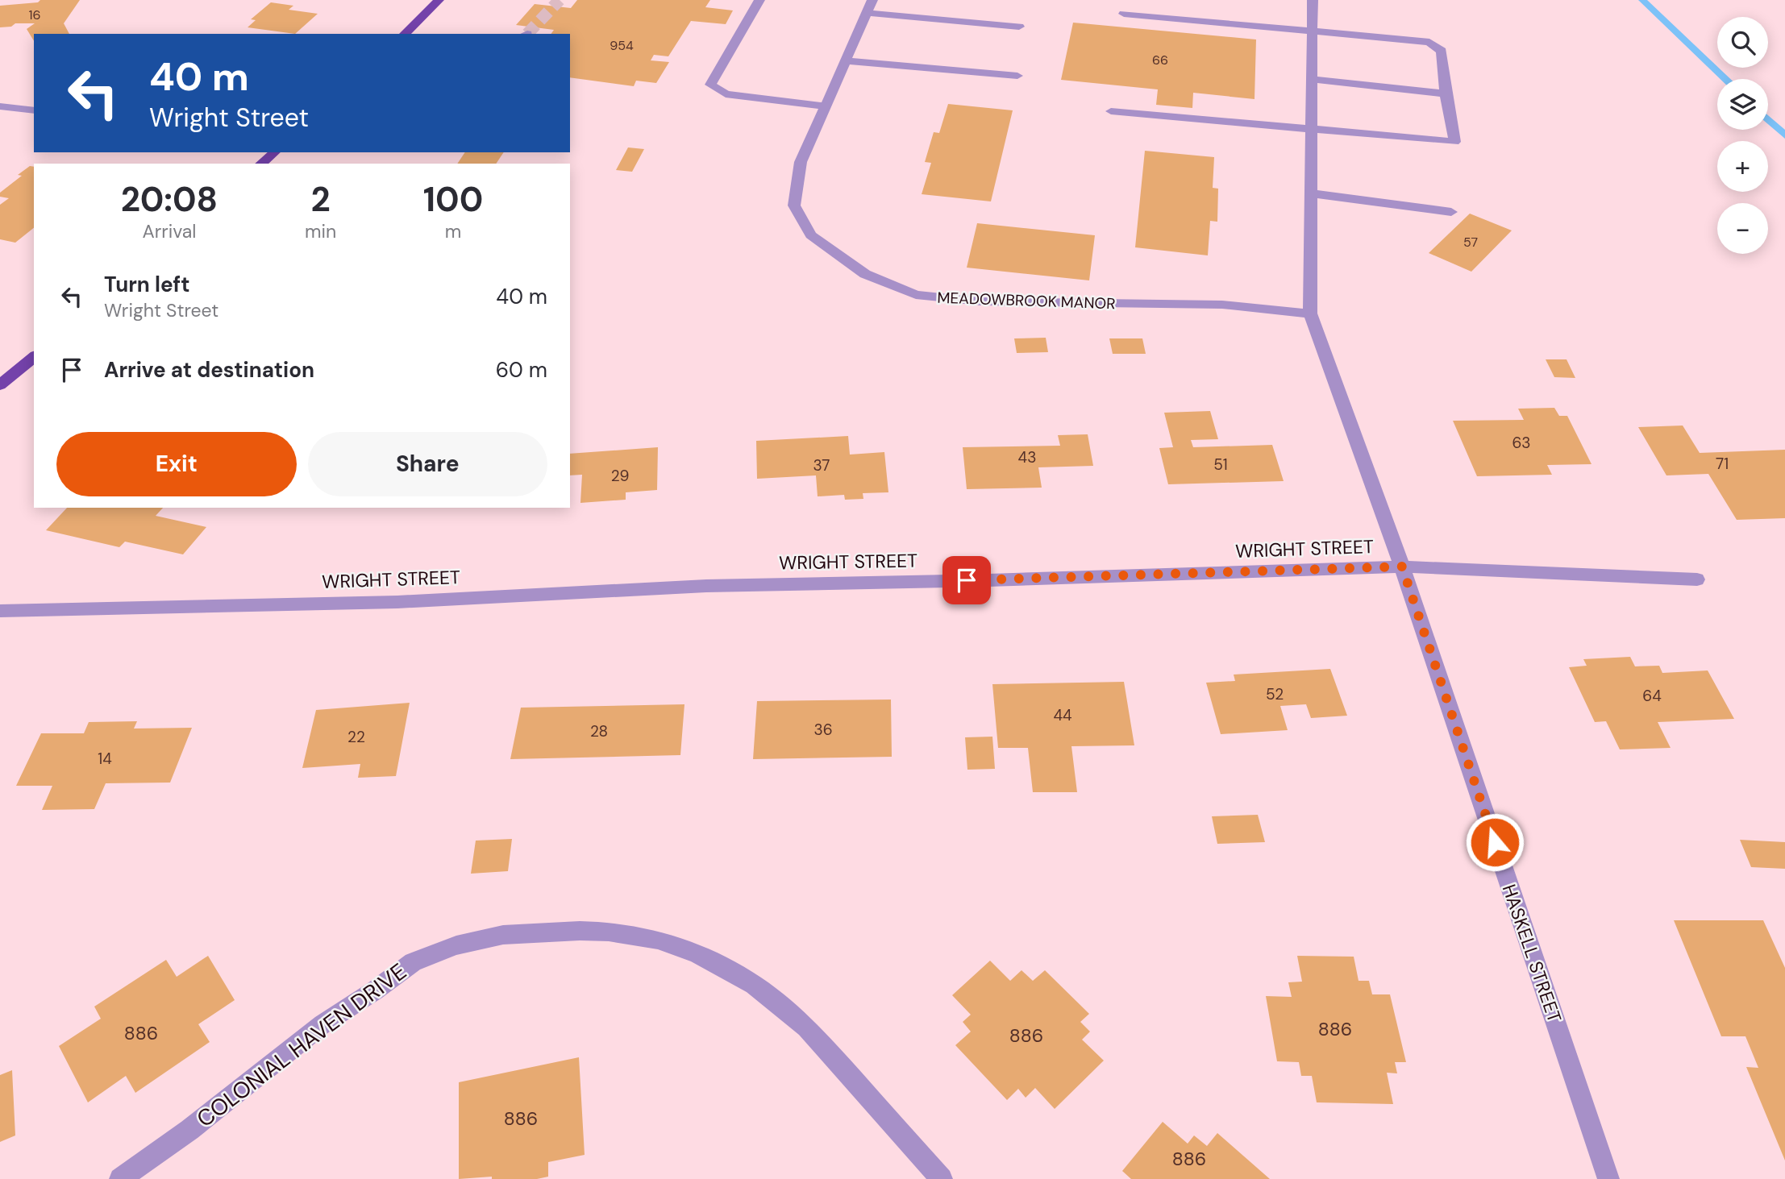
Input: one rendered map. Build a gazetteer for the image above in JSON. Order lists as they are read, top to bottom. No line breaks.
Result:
{"streets":{"street":["MEADOWBROOK MANOR","WRIGHT STREET","HASKELL STREET","COLONIAL HAVEN DRIVE"]},"crossings":[["WRIGHT STREET","HASKELL STREET"]],"house_numbers":["16","954","66","57","63","43","71","51","37","29","52","64","44","36","28","22","14","886","886","886","886","886"],"page":{"map_buttons":["+","−"],"turn":["40 m","Wright Street"],"eta":["20:08","Arrival","2","min","100","m"],"list":[{"name":"Turn left","note":"Wright Street","value":"40 m"},{"name":"Arrive at destination","value":"60 m"}],"buttons":["Exit","Share"]}}
